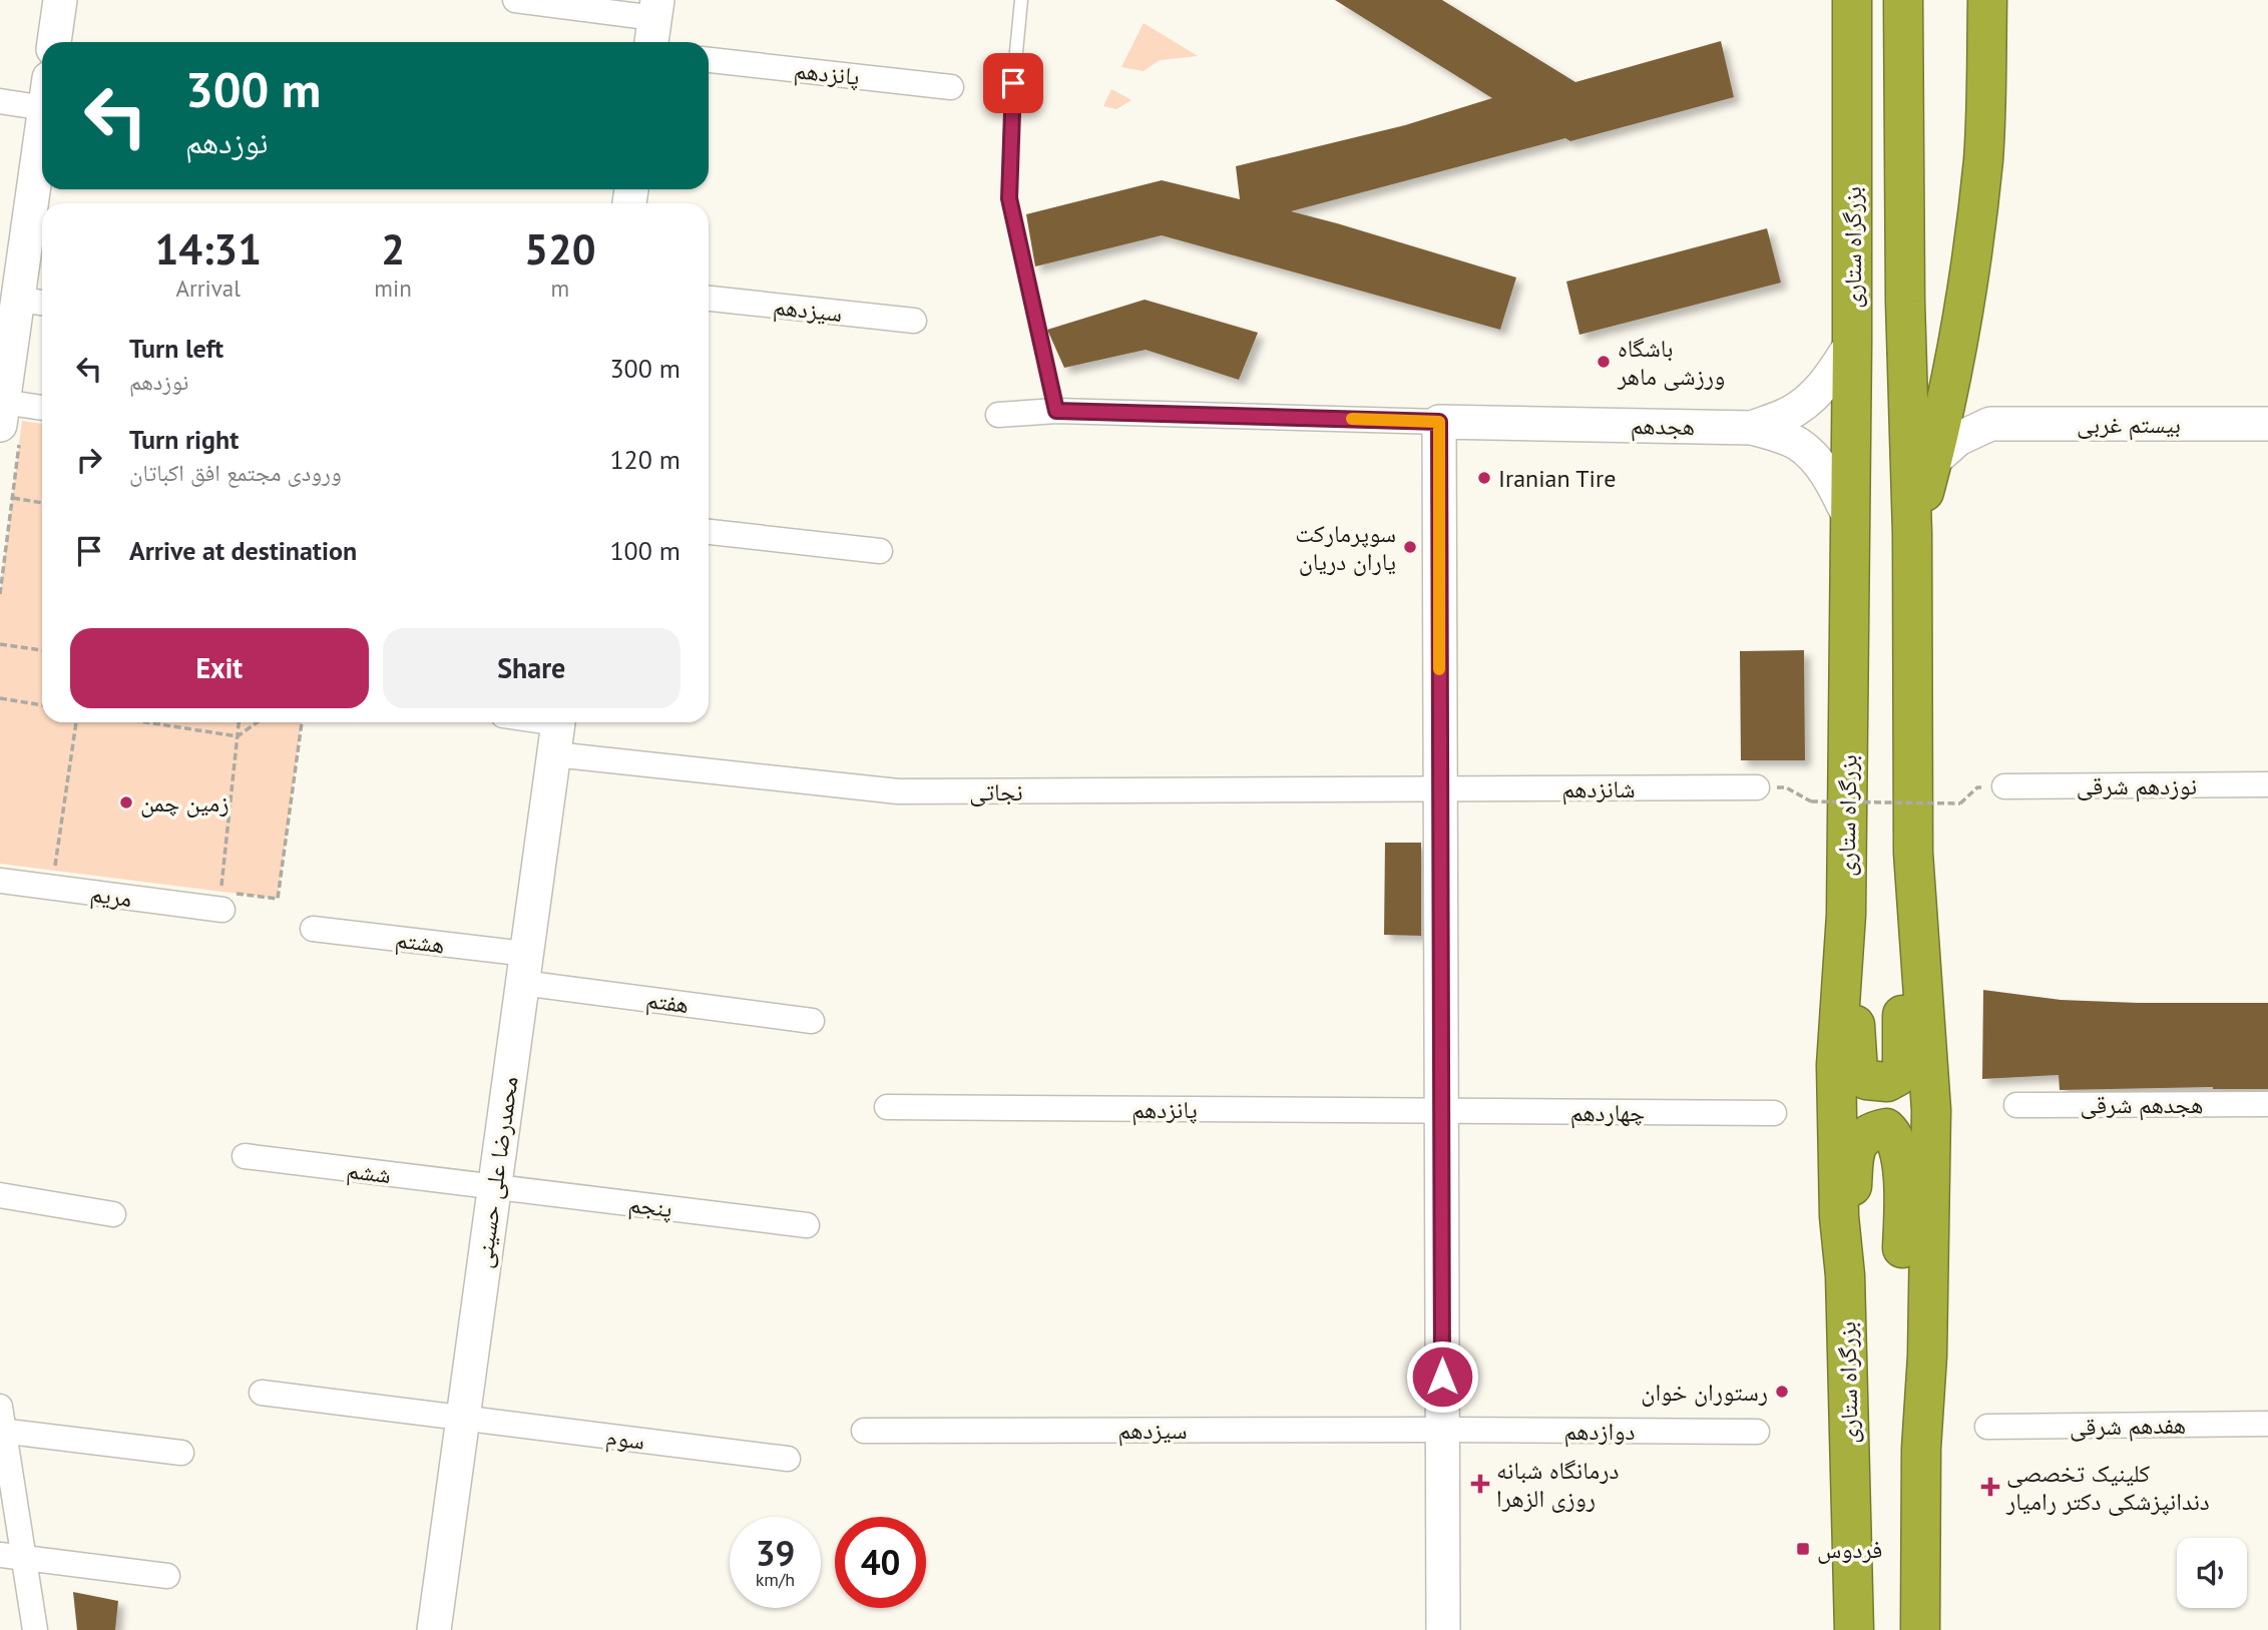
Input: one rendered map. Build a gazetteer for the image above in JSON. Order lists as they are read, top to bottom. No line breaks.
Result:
{"streets":{"highway":["بزرگراه ستاری"],"street":["پانزدهم","سیزدهم","بیستم غربی","هجدهم","نوزدهم شرقی","شانزدهم","نجاتی","مریم","هشتم","هفتم","هجدهم شرقی","چهاردهم","ششم","محمدرضا علی حسینی","پنجم","هفدهم شرقی","دوازدهم","سوم"]},"crossings":[["پانزدهم","چهاردهم"],["بزرگراه ستاری","هجدهم"],["سیزدهم","دوازدهم"],["شانزدهم","نجاتی"],["نجاتی","محمدرضا علی حسینی"],["هشتم","هفتم"],["هشتم","محمدرضا علی حسینی"],["هفتم","محمدرضا علی حسینی"],["ششم","محمدرضا علی حسینی"],["ششم","پنجم"],["محمدرضا علی حسینی","پنجم"],["محمدرضا علی حسینی","سوم"]],"places":{"other":["باشگاه ورزشی ماهر","Iranian Tire","سوپرمارکت یاران دریان","زمین چمن","رستوران خوان"],"health":["درمانگاه شبانه روزی الزهرا","کلینیک تخصصی دندانپزشکی دکتر رامیار"],"transit":["فردوس"]},"page":{"turn":["300 m","نوزدهم"],"eta":["14:31","Arrival","2","min","520","m"],"list":[{"name":"Turn left","note":"نوزدهم","value":"300 m"},{"name":"Turn right","note":"ورودی مجتمع افق اکباتان","value":"120 m"},{"name":"Arrive at destination","value":"100 m"}],"buttons":["Exit","Share"],"speed":"39 km/h","limit":"40"}}
